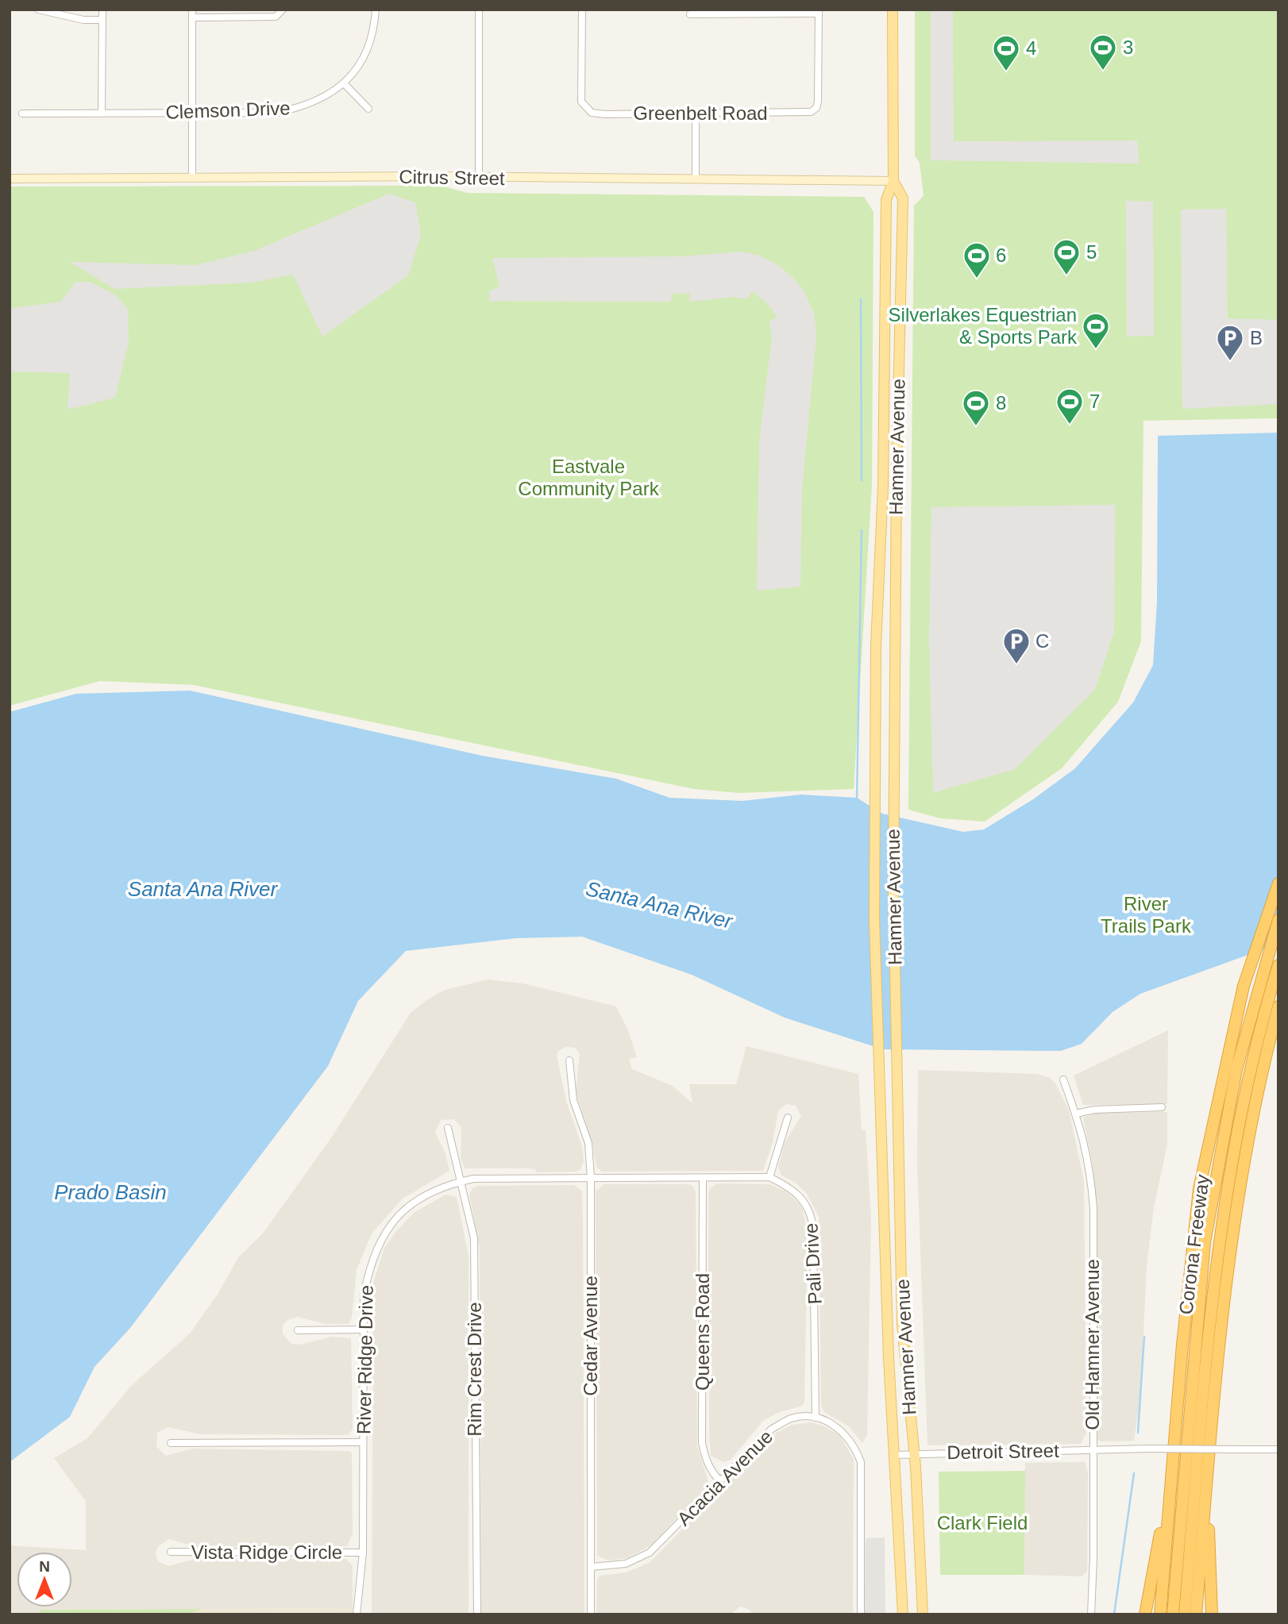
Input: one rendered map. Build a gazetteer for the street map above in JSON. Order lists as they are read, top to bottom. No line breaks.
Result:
{"streets":{"highway":["Corona Freeway"],"main road":["Hamner Avenue"],"street":["Clemson Drive","Greenbelt Road","Citrus Street","Pali Drive","Queens Road","Cedar Avenue","Old Hamner Avenue","River Ridge Drive","Rim Crest Drive","Detroit Street","Acacia Avenue","Vista Ridge Circle"]},"crossings":[["Citrus Street","Hamner Avenue"],["Hamner Avenue","Detroit Street"],["Pali Drive","Queens Road"],["Pali Drive","Cedar Avenue"],["Pali Drive","River Ridge Drive"],["Pali Drive","Acacia Avenue"],["Queens Road","Acacia Avenue"],["Cedar Avenue","River Ridge Drive"],["Cedar Avenue","Acacia Avenue"],["Old Hamner Avenue","Detroit Street"],["River Ridge Drive","Rim Crest Drive"],["River Ridge Drive","Vista Ridge Circle"]],"water":["Santa Ana River","Prado Basin"],"parks":["Eastvale Community Park","River Trails Park","Clark Field"],"places":{"sports":["3","4","5","6","Silverlakes Equestrian & Sports Park","7","8"],"parking":["B","C"]},"north":"top"}
